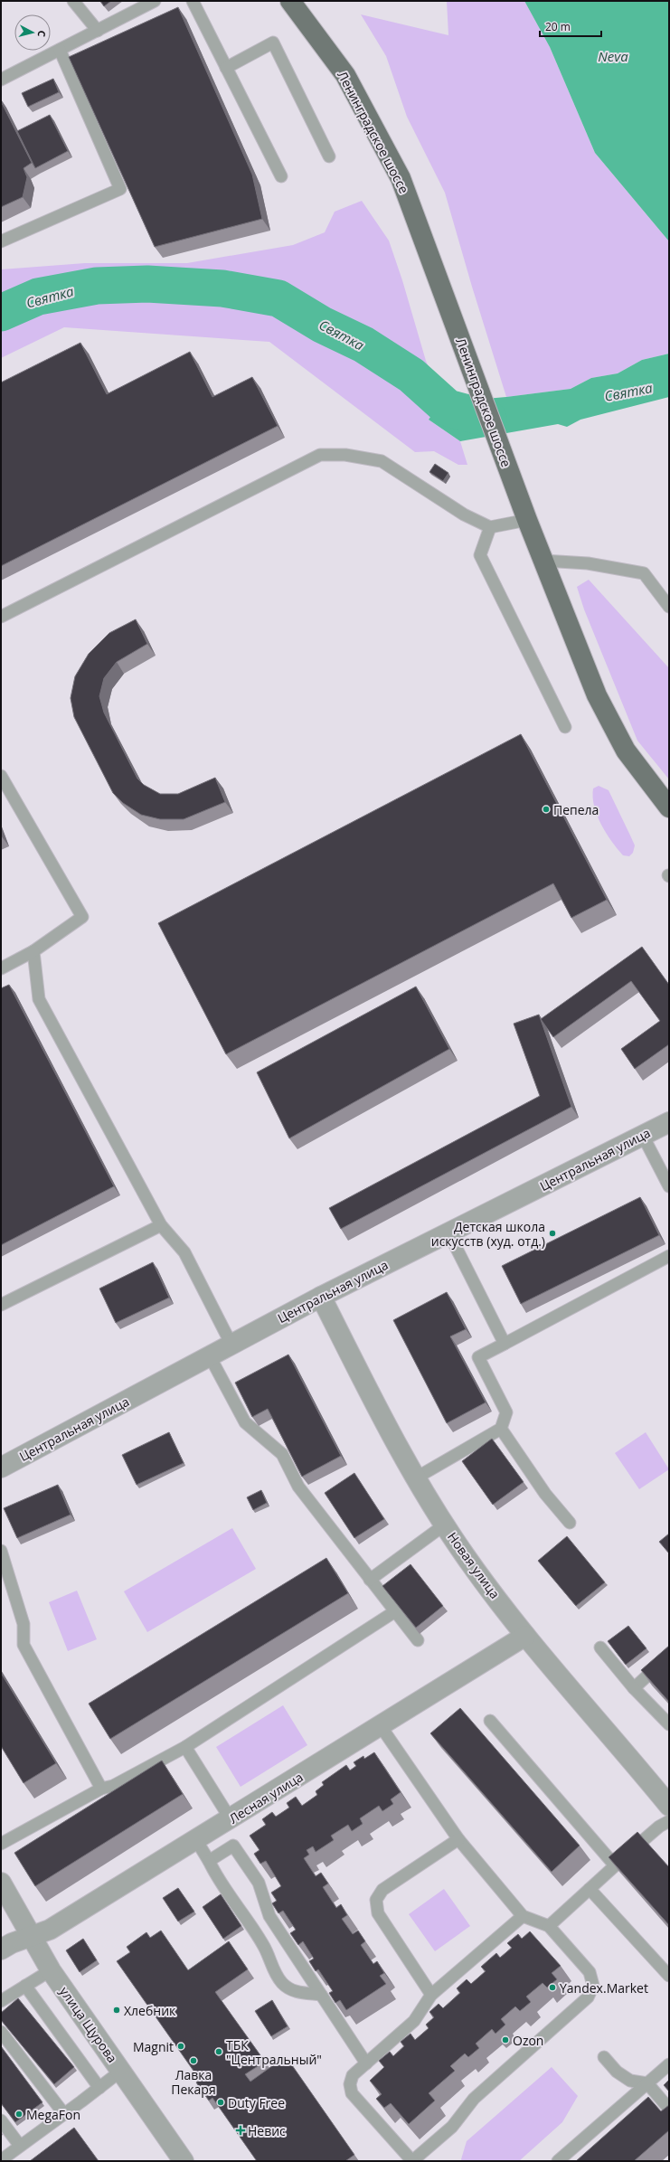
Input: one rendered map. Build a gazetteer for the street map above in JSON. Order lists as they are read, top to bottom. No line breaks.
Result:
{"streets":{"main road":["Ленинградское шоссе"],"street":["Центральная улица","Новая улица","Лесная улица","улица Щурова"]},"crossings":[["Центральная улица","Новая улица"],["Новая улица","Лесная улица"],["Лесная улица","улица Щурова"]],"water":["Neva","Святка"],"places":{"other":["Пепела","Детская школа искусств (худ. отд.)","Yandex.Market","Хлебник","Ozon","Magnit","ТБК \"Центральный\"","Лавка Пекаря","Duty Free","MegaFon"],"health":["Невис"]},"scale_bar":"20 m","north":"right"}
